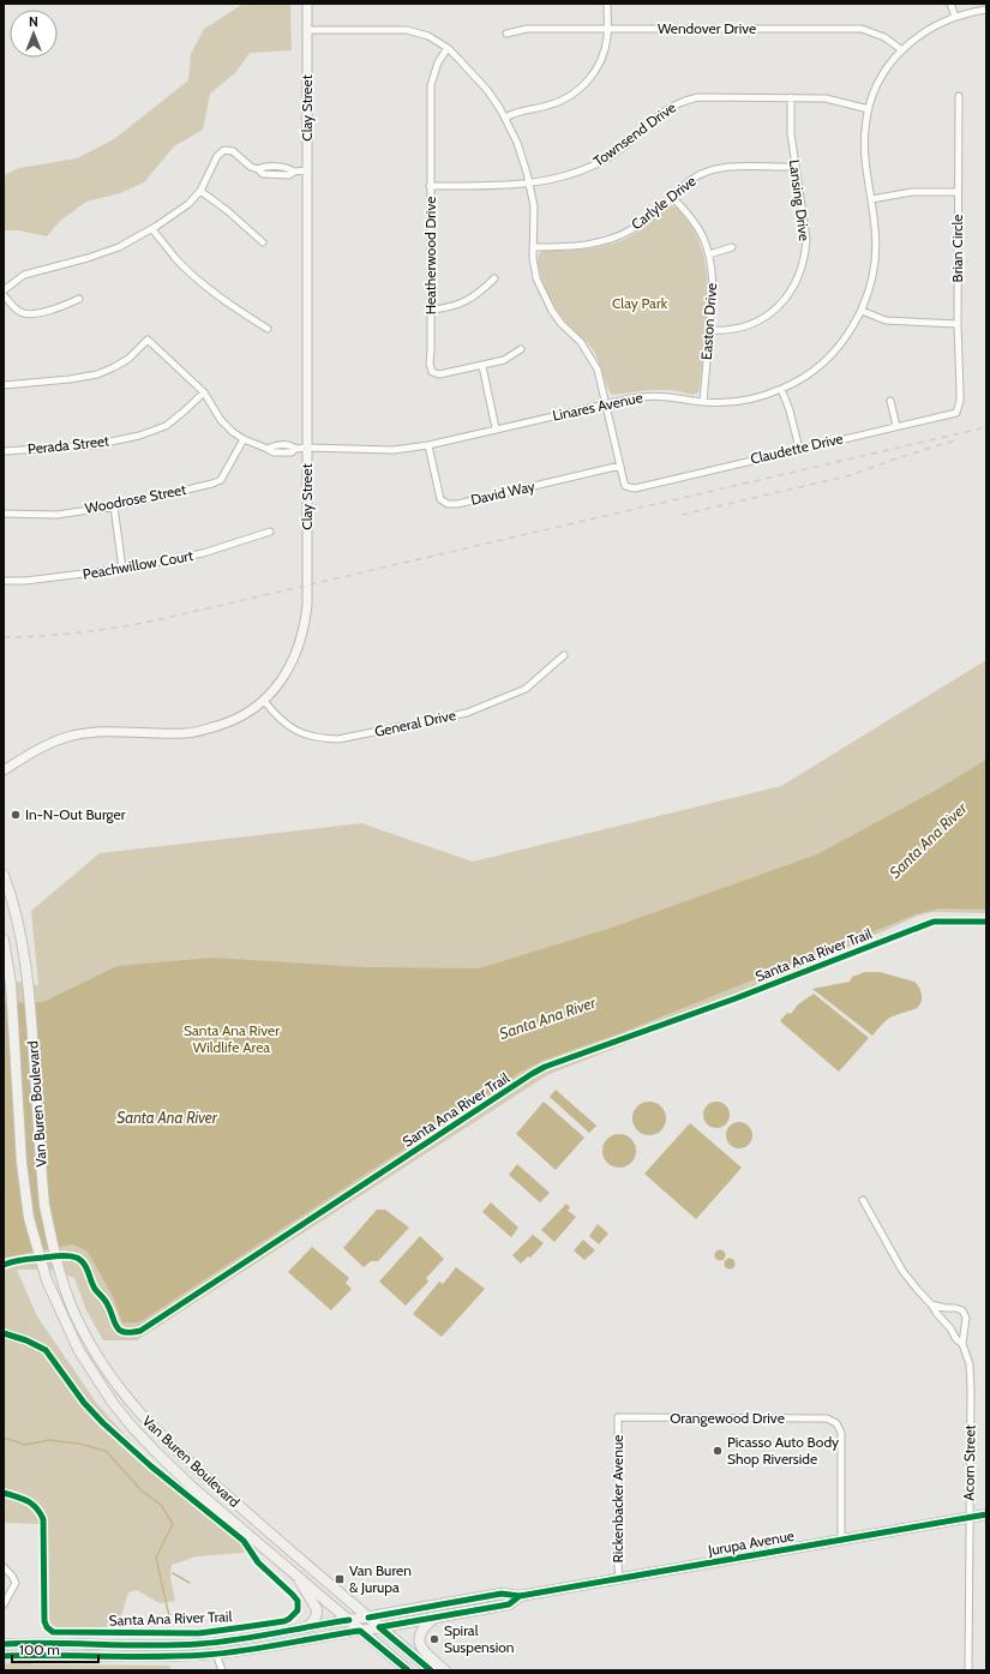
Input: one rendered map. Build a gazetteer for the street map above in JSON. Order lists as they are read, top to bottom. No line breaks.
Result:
{"streets":{"main road":["Clay Street","Van Buren Boulevard","Jurupa Avenue"],"street":["Wendover Drive","Townsend Drive","Lansing Drive","Carlyle Drive","Brian Circle","Heatherwood Drive","Easton Drive","Linares Avenue","Perada Street","Claudette Drive","David Way","Woodrose Street","Peachwillow Court","General Drive","Orangewood Drive","Acorn Street","Rickenbacker Avenue"],"cycle path":["Santa Ana River Trail"]},"crossings":[["Wendover Drive","Linares Avenue"],["Clay Street","Linares Avenue"],["Clay Street","General Drive"],["Townsend Drive","Lansing Drive"],["Townsend Drive","Heatherwood Drive"],["Townsend Drive","Linares Avenue"],["Lansing Drive","Carlyle Drive"],["Lansing Drive","Easton Drive"],["Carlyle Drive","Easton Drive"],["Brian Circle","Claudette Drive"],["Easton Drive","Linares Avenue"],["Linares Avenue","Perada Street"],["Linares Avenue","David Way"],["Linares Avenue","Woodrose Street"],["Claudette Drive","David Way"],["Van Buren Boulevard","Jurupa Avenue"],["Orangewood Drive","Rickenbacker Avenue"],["Orangewood Drive","Jurupa Avenue"],["Acorn Street","Jurupa Avenue"],["Rickenbacker Avenue","Jurupa Avenue"]],"water":["Santa Ana River"],"parks":["Clay Park","Santa Ana River Wildlife Area"],"places":{"other":["In-N-Out Burger","Picasso Auto Body Shop Riverside","Spiral Suspension"],"transit":["Van Buren & Jurupa"]},"scale_bar":"100 m","north":"top"}
